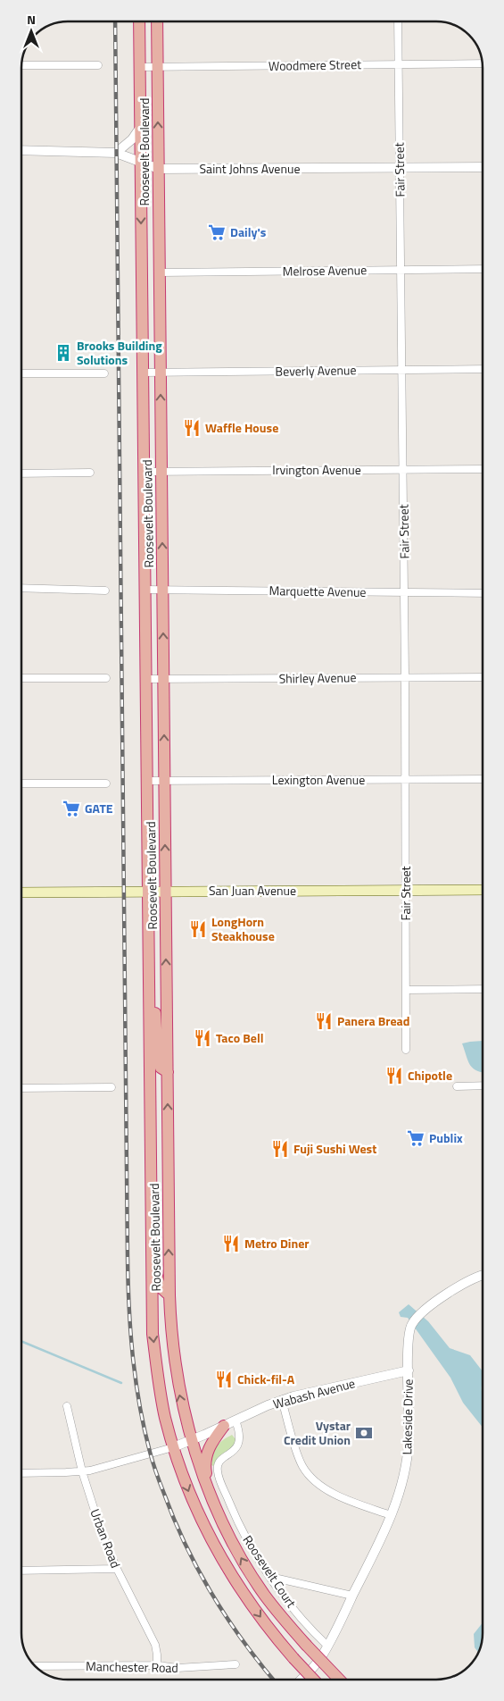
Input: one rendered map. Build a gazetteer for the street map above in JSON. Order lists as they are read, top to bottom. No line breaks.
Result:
{"streets":{"highway":["Roosevelt Boulevard"],"main road":["San Juan Avenue"],"street":["Woodmere Street","Saint Johns Avenue","Fair Street","Melrose Avenue","Beverly Avenue","Irvington Avenue","Marquette Avenue","Shirley Avenue","Lexington Avenue","Wabash Avenue","Lakeside Drive","Urban Road","Roosevelt Court","Manchester Road"]},"crossings":[["Woodmere Street","Roosevelt Boulevard"],["Woodmere Street","Fair Street"],["Roosevelt Boulevard","Saint Johns Avenue"],["Roosevelt Boulevard","Melrose Avenue"],["Roosevelt Boulevard","Beverly Avenue"],["Roosevelt Boulevard","Irvington Avenue"],["Roosevelt Boulevard","Marquette Avenue"],["Roosevelt Boulevard","Shirley Avenue"],["Roosevelt Boulevard","Lexington Avenue"],["Roosevelt Boulevard","San Juan Avenue"],["Roosevelt Boulevard","Wabash Avenue"],["Saint Johns Avenue","Fair Street"],["Fair Street","Melrose Avenue"],["Fair Street","Beverly Avenue"],["Fair Street","Irvington Avenue"],["Fair Street","Marquette Avenue"],["Fair Street","Shirley Avenue"],["Fair Street","Lexington Avenue"],["Fair Street","San Juan Avenue"],["Wabash Avenue","Lakeside Drive"],["Wabash Avenue","Roosevelt Court"],["Lakeside Drive","Roosevelt Court"],["Urban Road","Manchester Road"]],"places":{"supermarket":["Daily's","GATE","Publix"],"building":["Brooks Building Solutions"],"restaurant":["Waffle House","LongHorn Steakhouse","Panera Bread","Taco Bell","Chipotle","Fuji Sushi West","Metro Diner","Chick-fil-A"],"bank":["Vystar Credit Union"]},"north":"top"}
